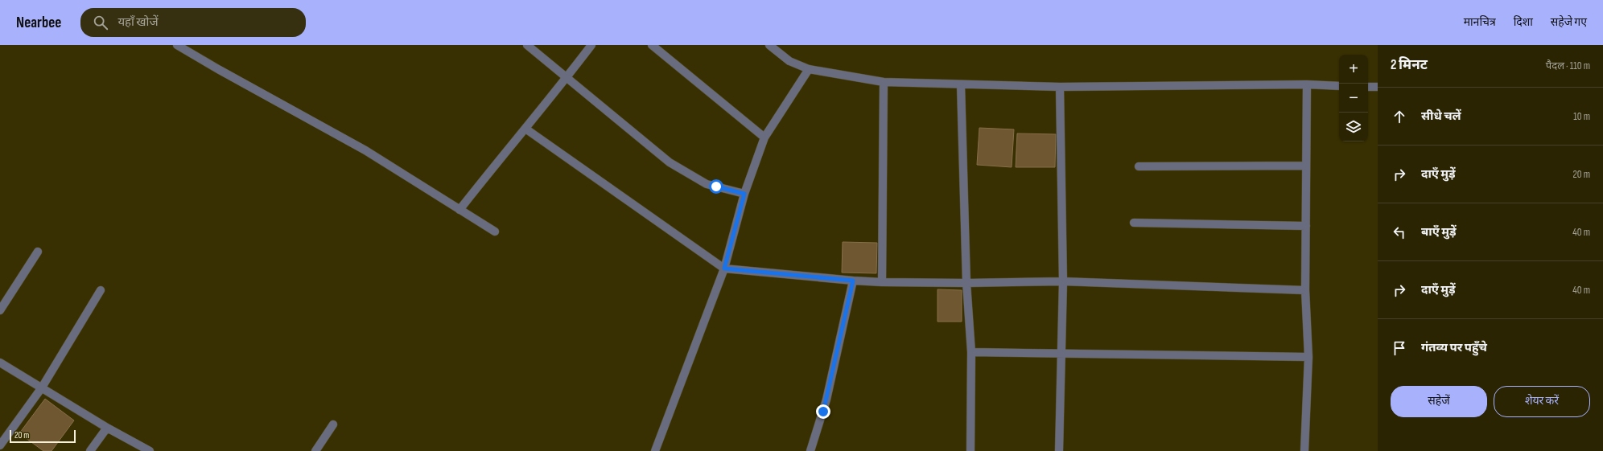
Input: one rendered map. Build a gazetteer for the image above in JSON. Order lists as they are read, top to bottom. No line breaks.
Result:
{"scale_bar":"20 m","page":{"header":"Nearbee","search":"यहाँ खोजें","nav":["मानचित्र","दिशा","सहेजे गए"],"heading":["2 मिनट","पैदल · 110 m"],"map_buttons":["+","−"],"list":[["सीधे चलें","10 m"],["दाएँ मुड़ें","20 m"],["बाएँ मुड़ें","40 m"],["दाएँ मुड़ें","40 m"],"गंतव्य पर पहुँचे"],"buttons":["सहेजें","शेयर करें"],"scale":"20 m"}}
